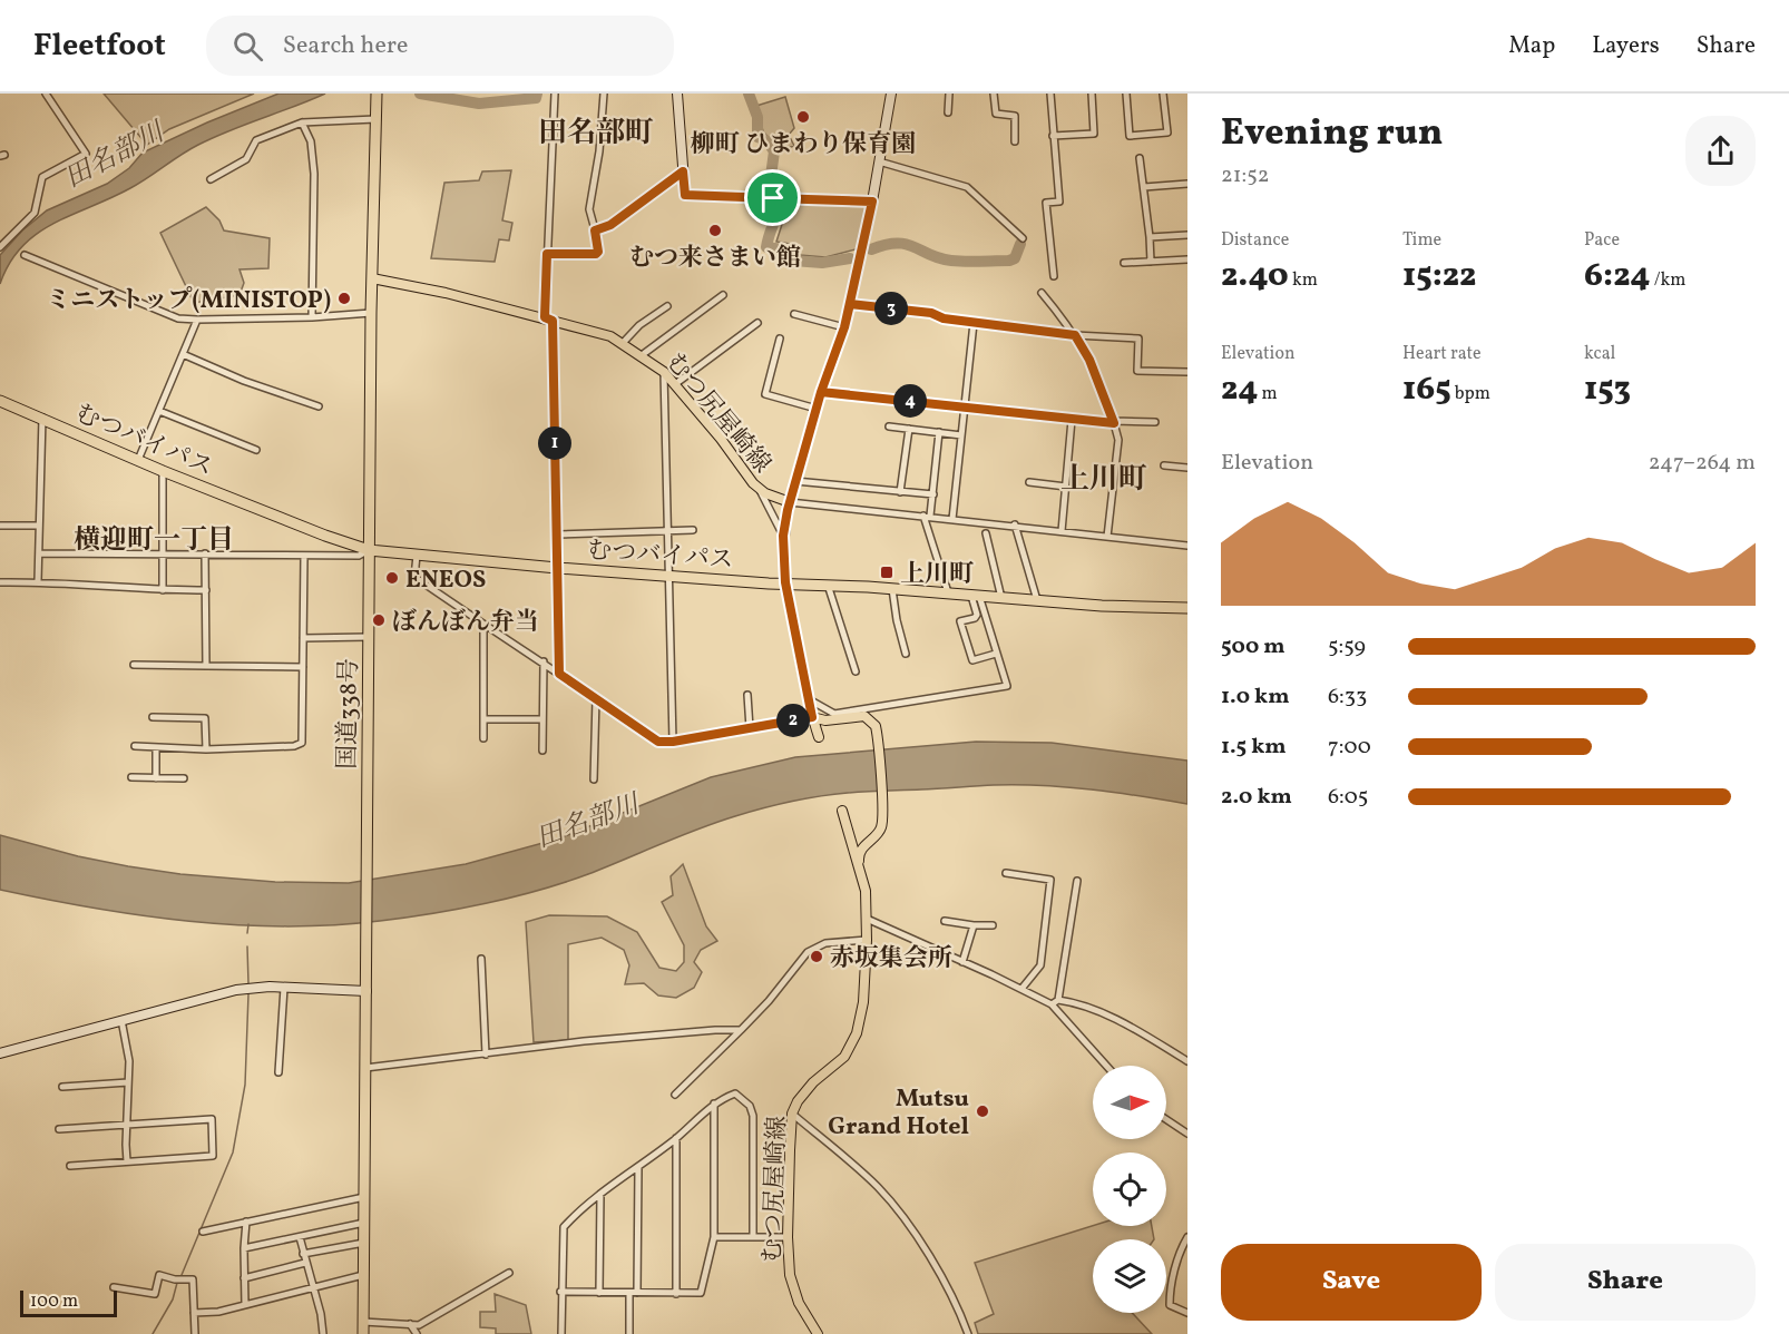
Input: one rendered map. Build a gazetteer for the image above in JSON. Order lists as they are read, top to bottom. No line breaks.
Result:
{"streets":{"highway":["むつバイパス","国道338号"],"main road":["むつ尻屋崎線"]},"crossings":[["むつ尻屋崎線","国道338号"],["むつバイパス","国道338号"]],"districts":["田名部町","上川町","横迎町一丁目"],"water":["田名部川"],"places":{"other":["柳町 ひまわり保育園","むつ来さまい館","ミニストップ(MINISTOP)","ENEOS","ぼんぼん弁当","赤坂集会所","Mutsu Grand Hotel"],"transit":["上川町"]},"scale_bar":"100 m","north":"right","page":{"header":"Fleetfoot","search":"Search here","nav":["Map","Layers","Share"],"heading":["Evening run","21:52"],"stats":[["Distance","2.40 km"],["Time","15:22"],["Pace","6:24 /km"],["Elevation","24 m"],["Heart rate","165 bpm"],["kcal","153"]],"pins":["3","4","1","2"],"chart":["Elevation","247–264 m"],"list":[{"name":"500 m","note":"5:59"},{"name":"1.0 km","note":"6:33"},{"name":"1.5 km","note":"7:00"},{"name":"2.0 km","note":"6:05"}],"buttons":["Save","Share"],"scale":"100 m"}}
